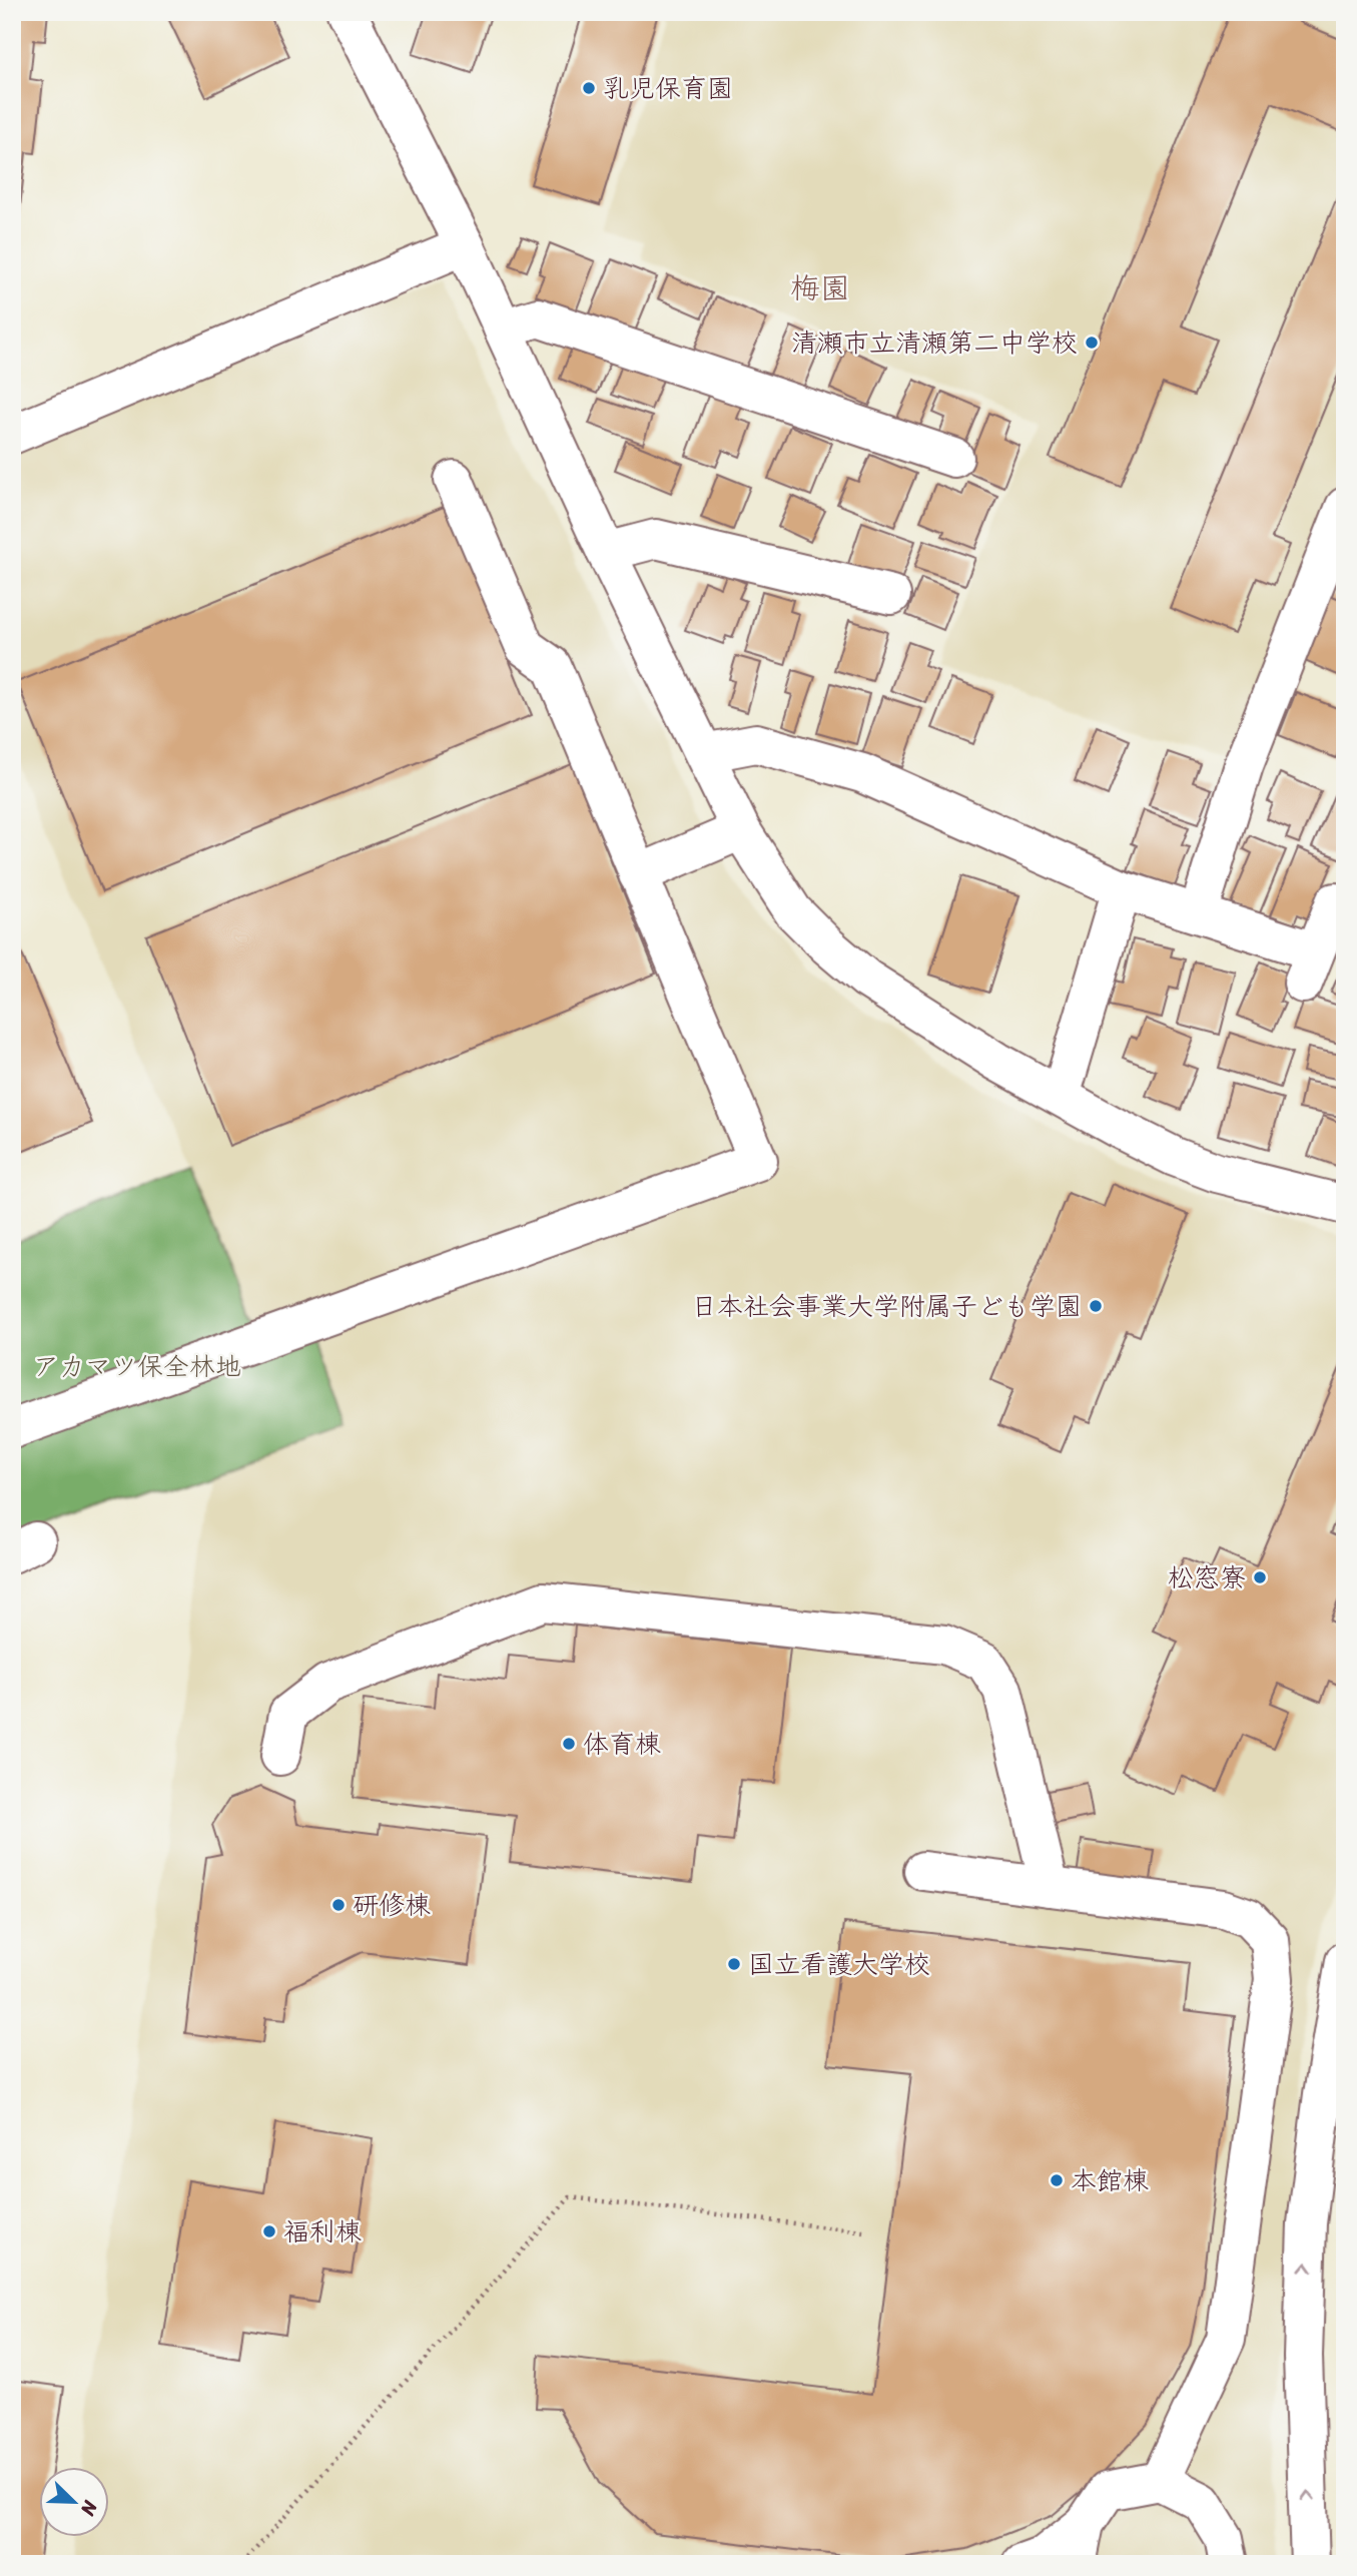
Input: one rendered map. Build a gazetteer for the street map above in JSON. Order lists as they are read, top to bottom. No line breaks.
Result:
{"districts":["梅園"],"parks":["アカマツ保全林地"],"places":["乳児保育園","清瀬市立清瀬第二中学校","日本社会事業大学附属子ども学園","松窓寮","体育棟","研修棟","国立看護大学校","本館棟","福利棟"],"north":"bottom right"}
